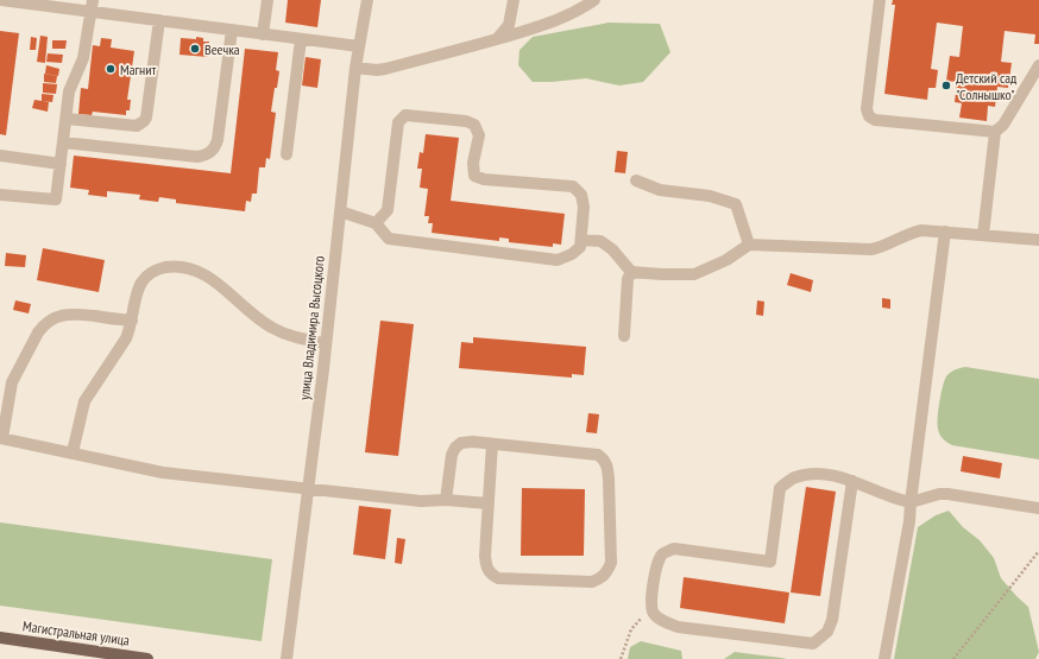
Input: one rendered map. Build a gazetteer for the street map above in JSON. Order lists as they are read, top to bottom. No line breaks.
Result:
{"streets":{"main road":["Магистральная улица"],"street":["улица Владимира Высоцкого"]},"places":["Веечка","Магнит","Детский сад \"Солнышко\""]}
